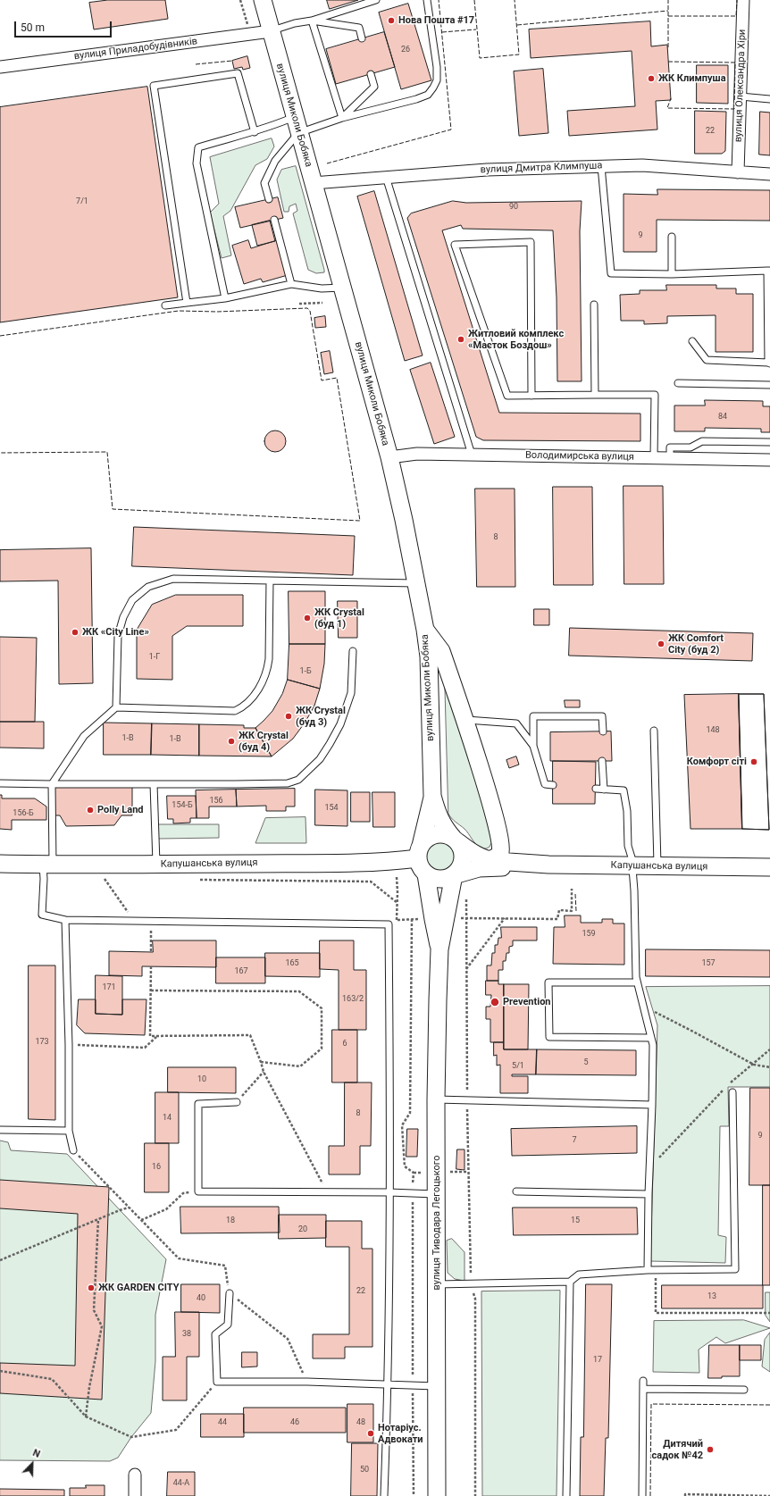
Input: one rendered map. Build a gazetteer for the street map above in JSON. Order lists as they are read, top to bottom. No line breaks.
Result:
{"streets":{"street":["вулиця Приладобудівників","вулиця Олександра Хіри","вулиця Миколи Бобяка","вулиця Дмитра Климпуша","Володимирська вулиця","Капушанська вулиця","вулиця Тиводара Легоцького"]},"crossings":[["вулиця Приладобудівників","вулиця Миколи Бобяка"],["вулиця Олександра Хіри","вулиця Дмитра Климпуша"],["вулиця Миколи Бобяка","вулиця Дмитра Климпуша"],["вулиця Миколи Бобяка","Володимирська вулиця"],["вулиця Миколи Бобяка","Капушанська вулиця"],["вулиця Миколи Бобяка","вулиця Тиводара Легоцького"],["Капушанська вулиця","вулиця Тиводара Легоцького"]],"places":["Нова Пошта #17","ЖК Климпуша","Житловий комплекс «Маєток Боздош»","ЖК Crystal (буд 1)","ЖК «City Line»","ЖК Comfort City (буд 2)","ЖК Crystal (буд 3)","ЖК Crystal (буд 4)","Комфорт сіті","Polly Land","Prevention","ЖК GARDEN CITY","Нотаріус. Адвокати","Дитячий садок №42"],"house_numbers":["26","22","7/1","90","9","84","8","1-Г","1-Б","148","1-В","1-В","156","154-Б","154","156-Б","159","165","157","167","171","163/2","173","6","5","5/1","10","8","14","9","7","16","18","15","20","22","13","40","38","17","44","46","48","50","44-А"],"scale_bar":"50 m","north":"top right"}
